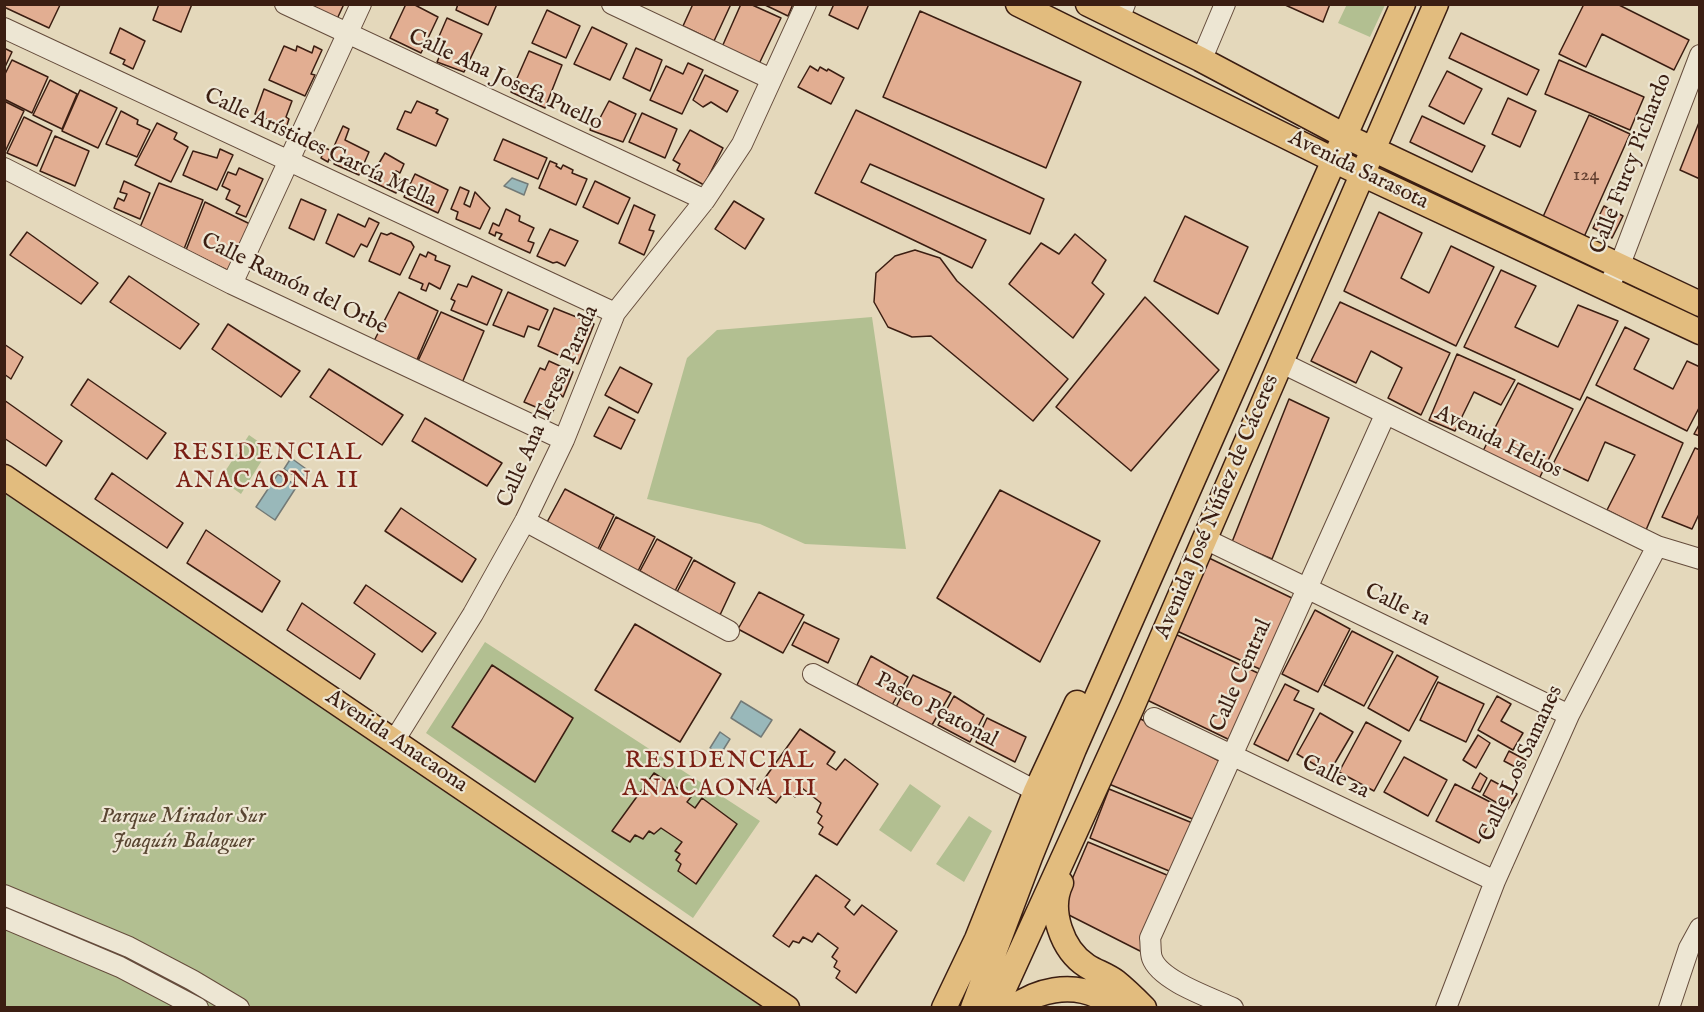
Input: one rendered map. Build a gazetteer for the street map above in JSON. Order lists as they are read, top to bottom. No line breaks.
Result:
{"streets":{"main road":["Avenida Sarasota","Avenida José Núñez de Cáceres","Avenida Anacaona"],"street":["Calle Ana Josefa Puello","Calle Arístides García Mella","Calle Furcy Pichardo","Calle Ramón del Orbe","Calle Ana Teresa Parada","Avenida Helios","Calle 1a","Calle Central","Paseo Peatonal","Calle Los Samanes","Calle 2a"]},"crossings":[["Calle Ana Josefa Puello","Calle Ana Teresa Parada"],["Calle Arístides García Mella","Calle Ana Teresa Parada"],["Calle Furcy Pichardo","Avenida Sarasota"],["Avenida Sarasota","Avenida José Núñez de Cáceres"],["Calle Ramón del Orbe","Calle Ana Teresa Parada"],["Calle Ana Teresa Parada","Avenida Anacaona"],["Avenida Helios","Avenida José Núñez de Cáceres"],["Avenida Helios","Calle Central"],["Avenida Helios","Calle Los Samanes"],["Avenida José Núñez de Cáceres","Calle 1a"],["Calle 1a","Calle Central"],["Calle 1a","Calle Los Samanes"],["Calle Central","Calle 2a"],["Calle Los Samanes","Calle 2a"]],"districts":["RESIDENCIAL ANACAONA II","RESIDENCIAL ANACAONA III"],"parks":["Parque Mirador Sur Joaquín Balaguer"],"house_numbers":["124"]}
